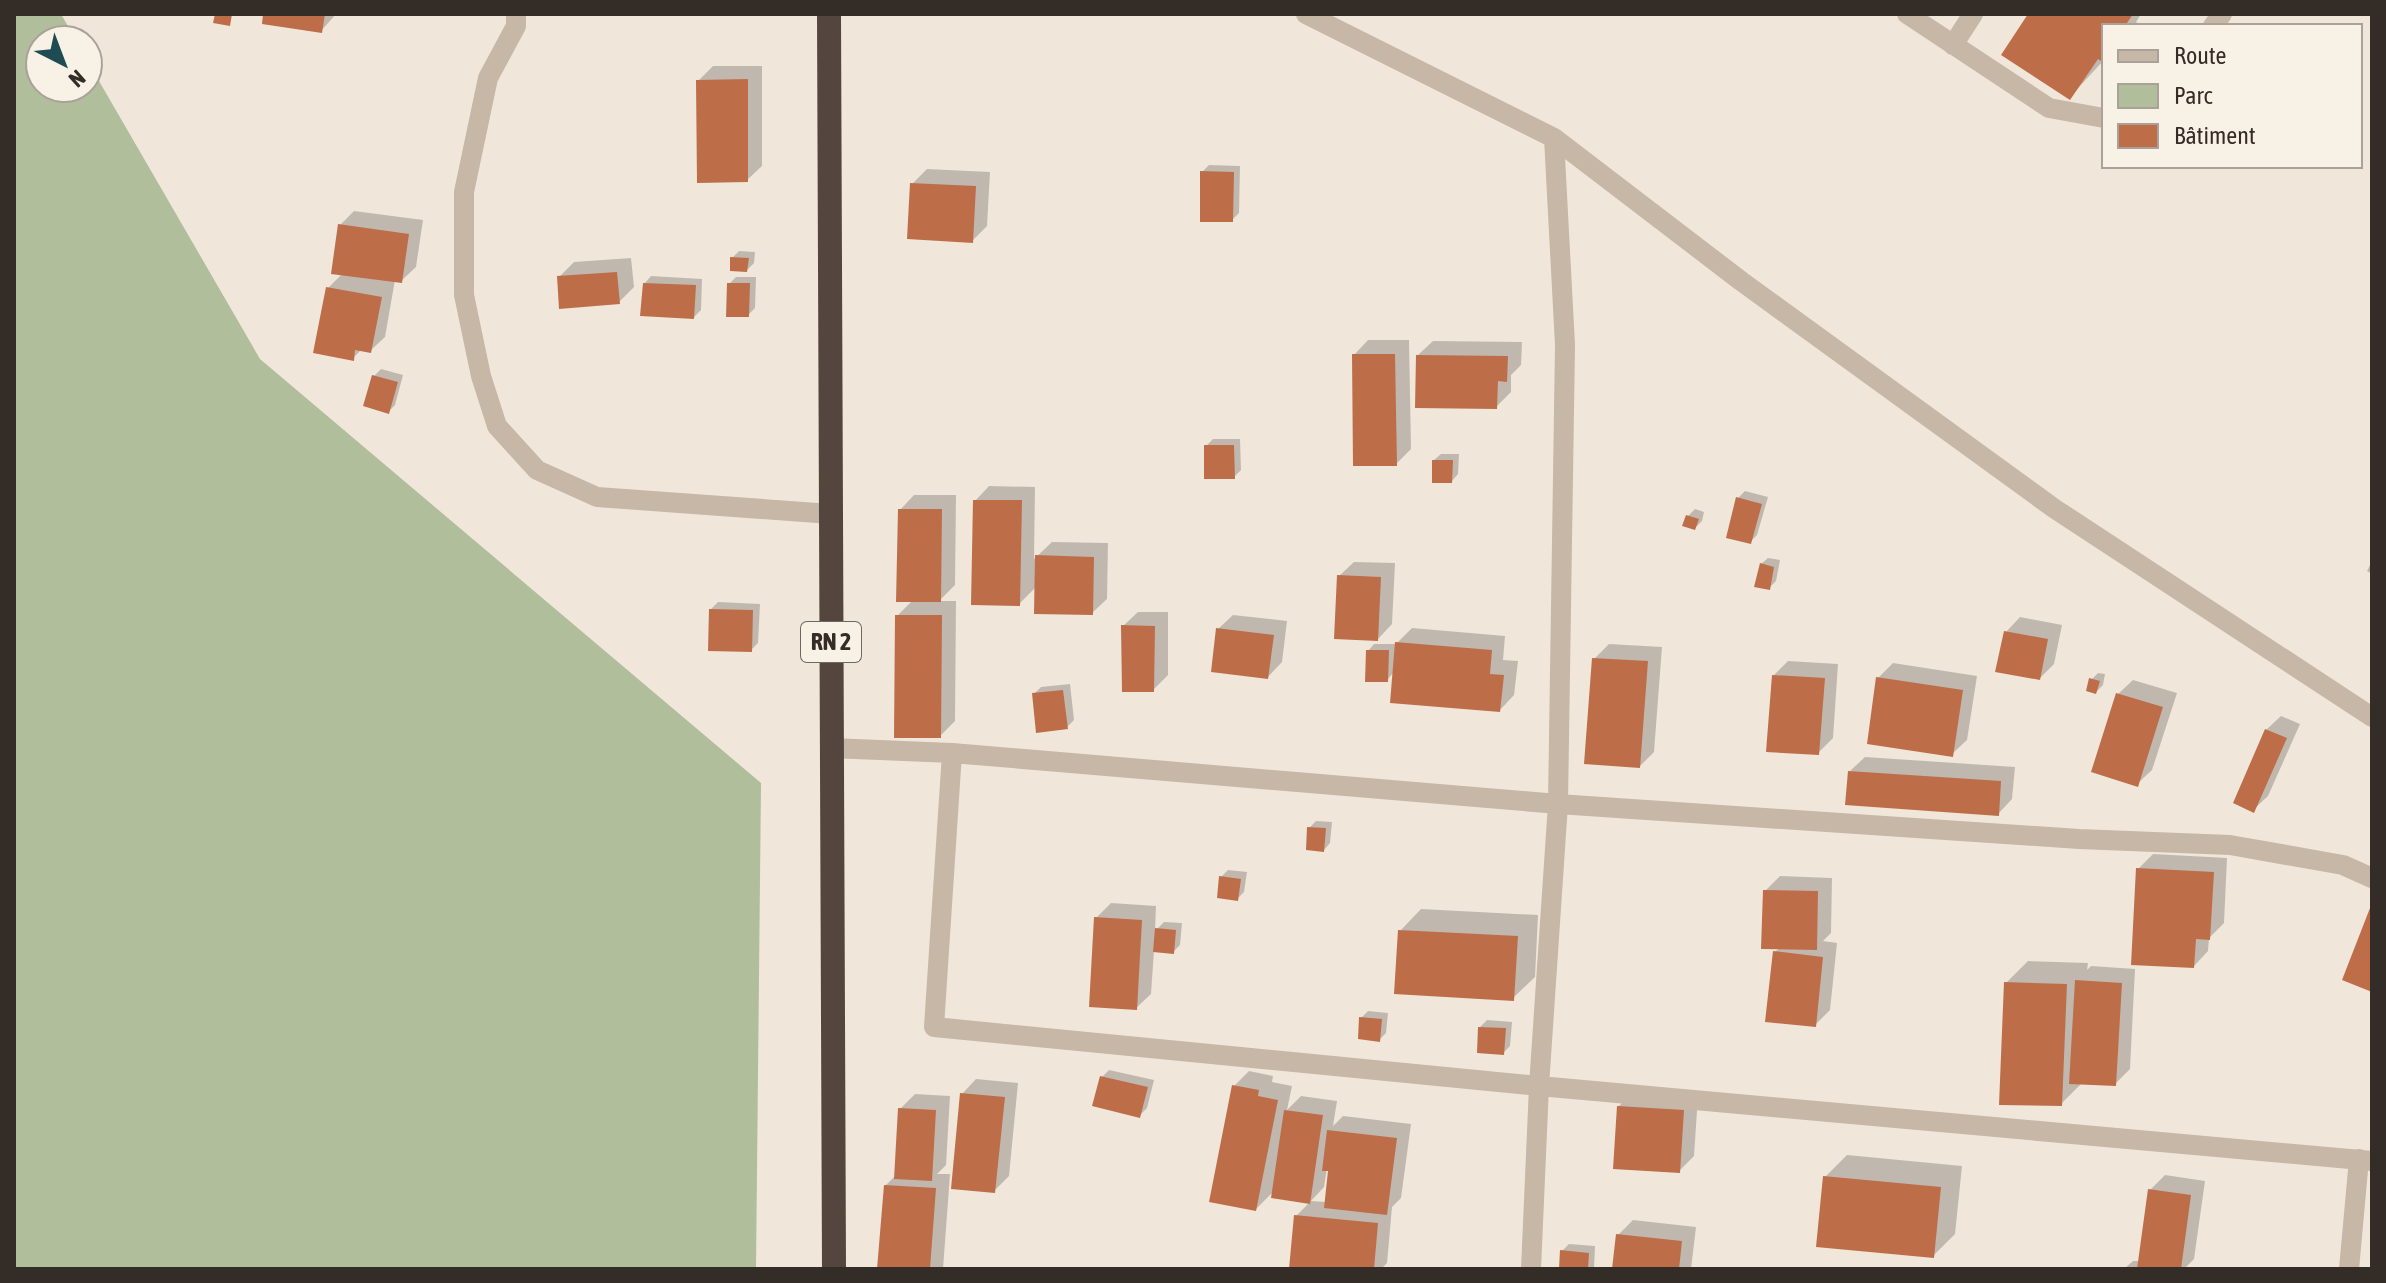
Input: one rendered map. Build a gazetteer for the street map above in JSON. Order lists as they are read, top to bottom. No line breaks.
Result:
{"streets":{"highway":["RN 2"]},"legend":["Route","Parc","Bâtiment"],"north":"bottom right"}
